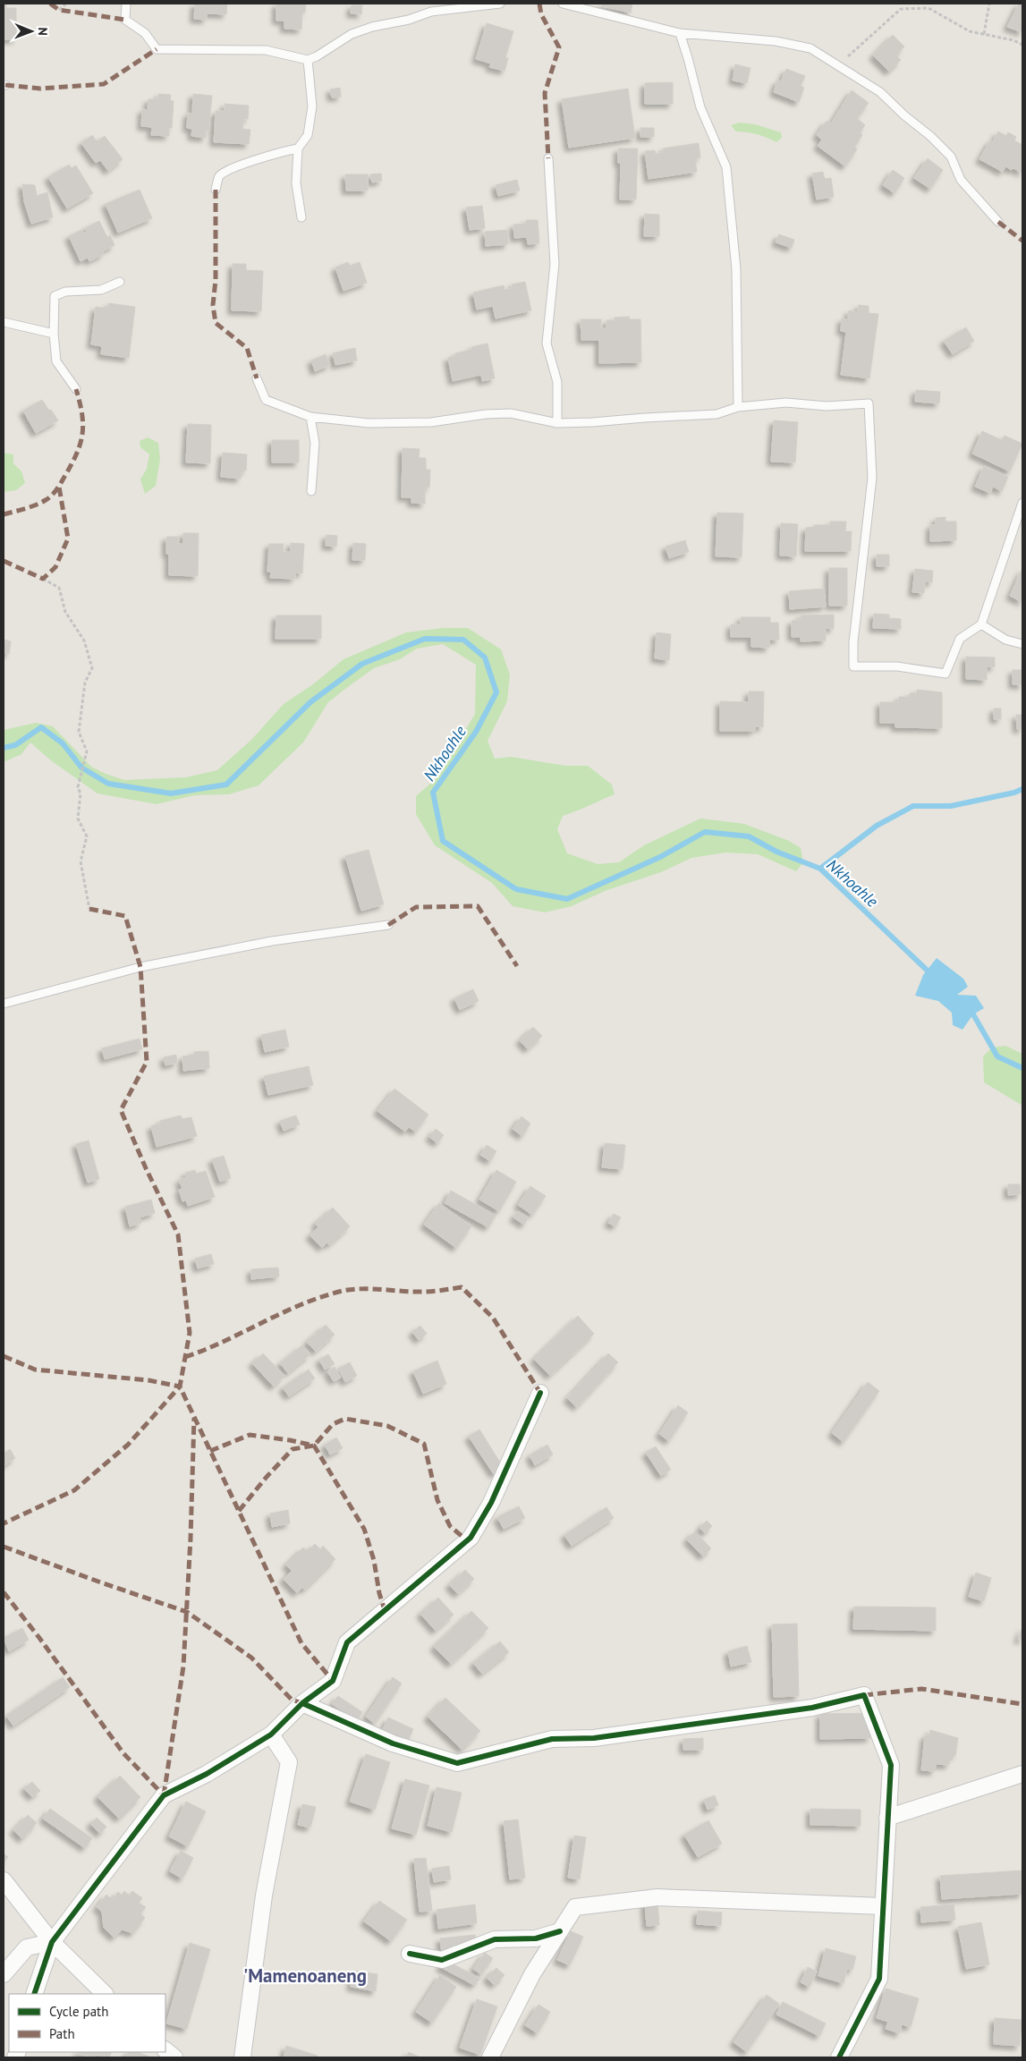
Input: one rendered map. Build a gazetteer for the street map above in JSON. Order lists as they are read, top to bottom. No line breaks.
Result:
{"districts":["'Mamenoaneng"],"water":["Nkhoahle"],"legend":["Cycle path","Path"],"north":"right"}
